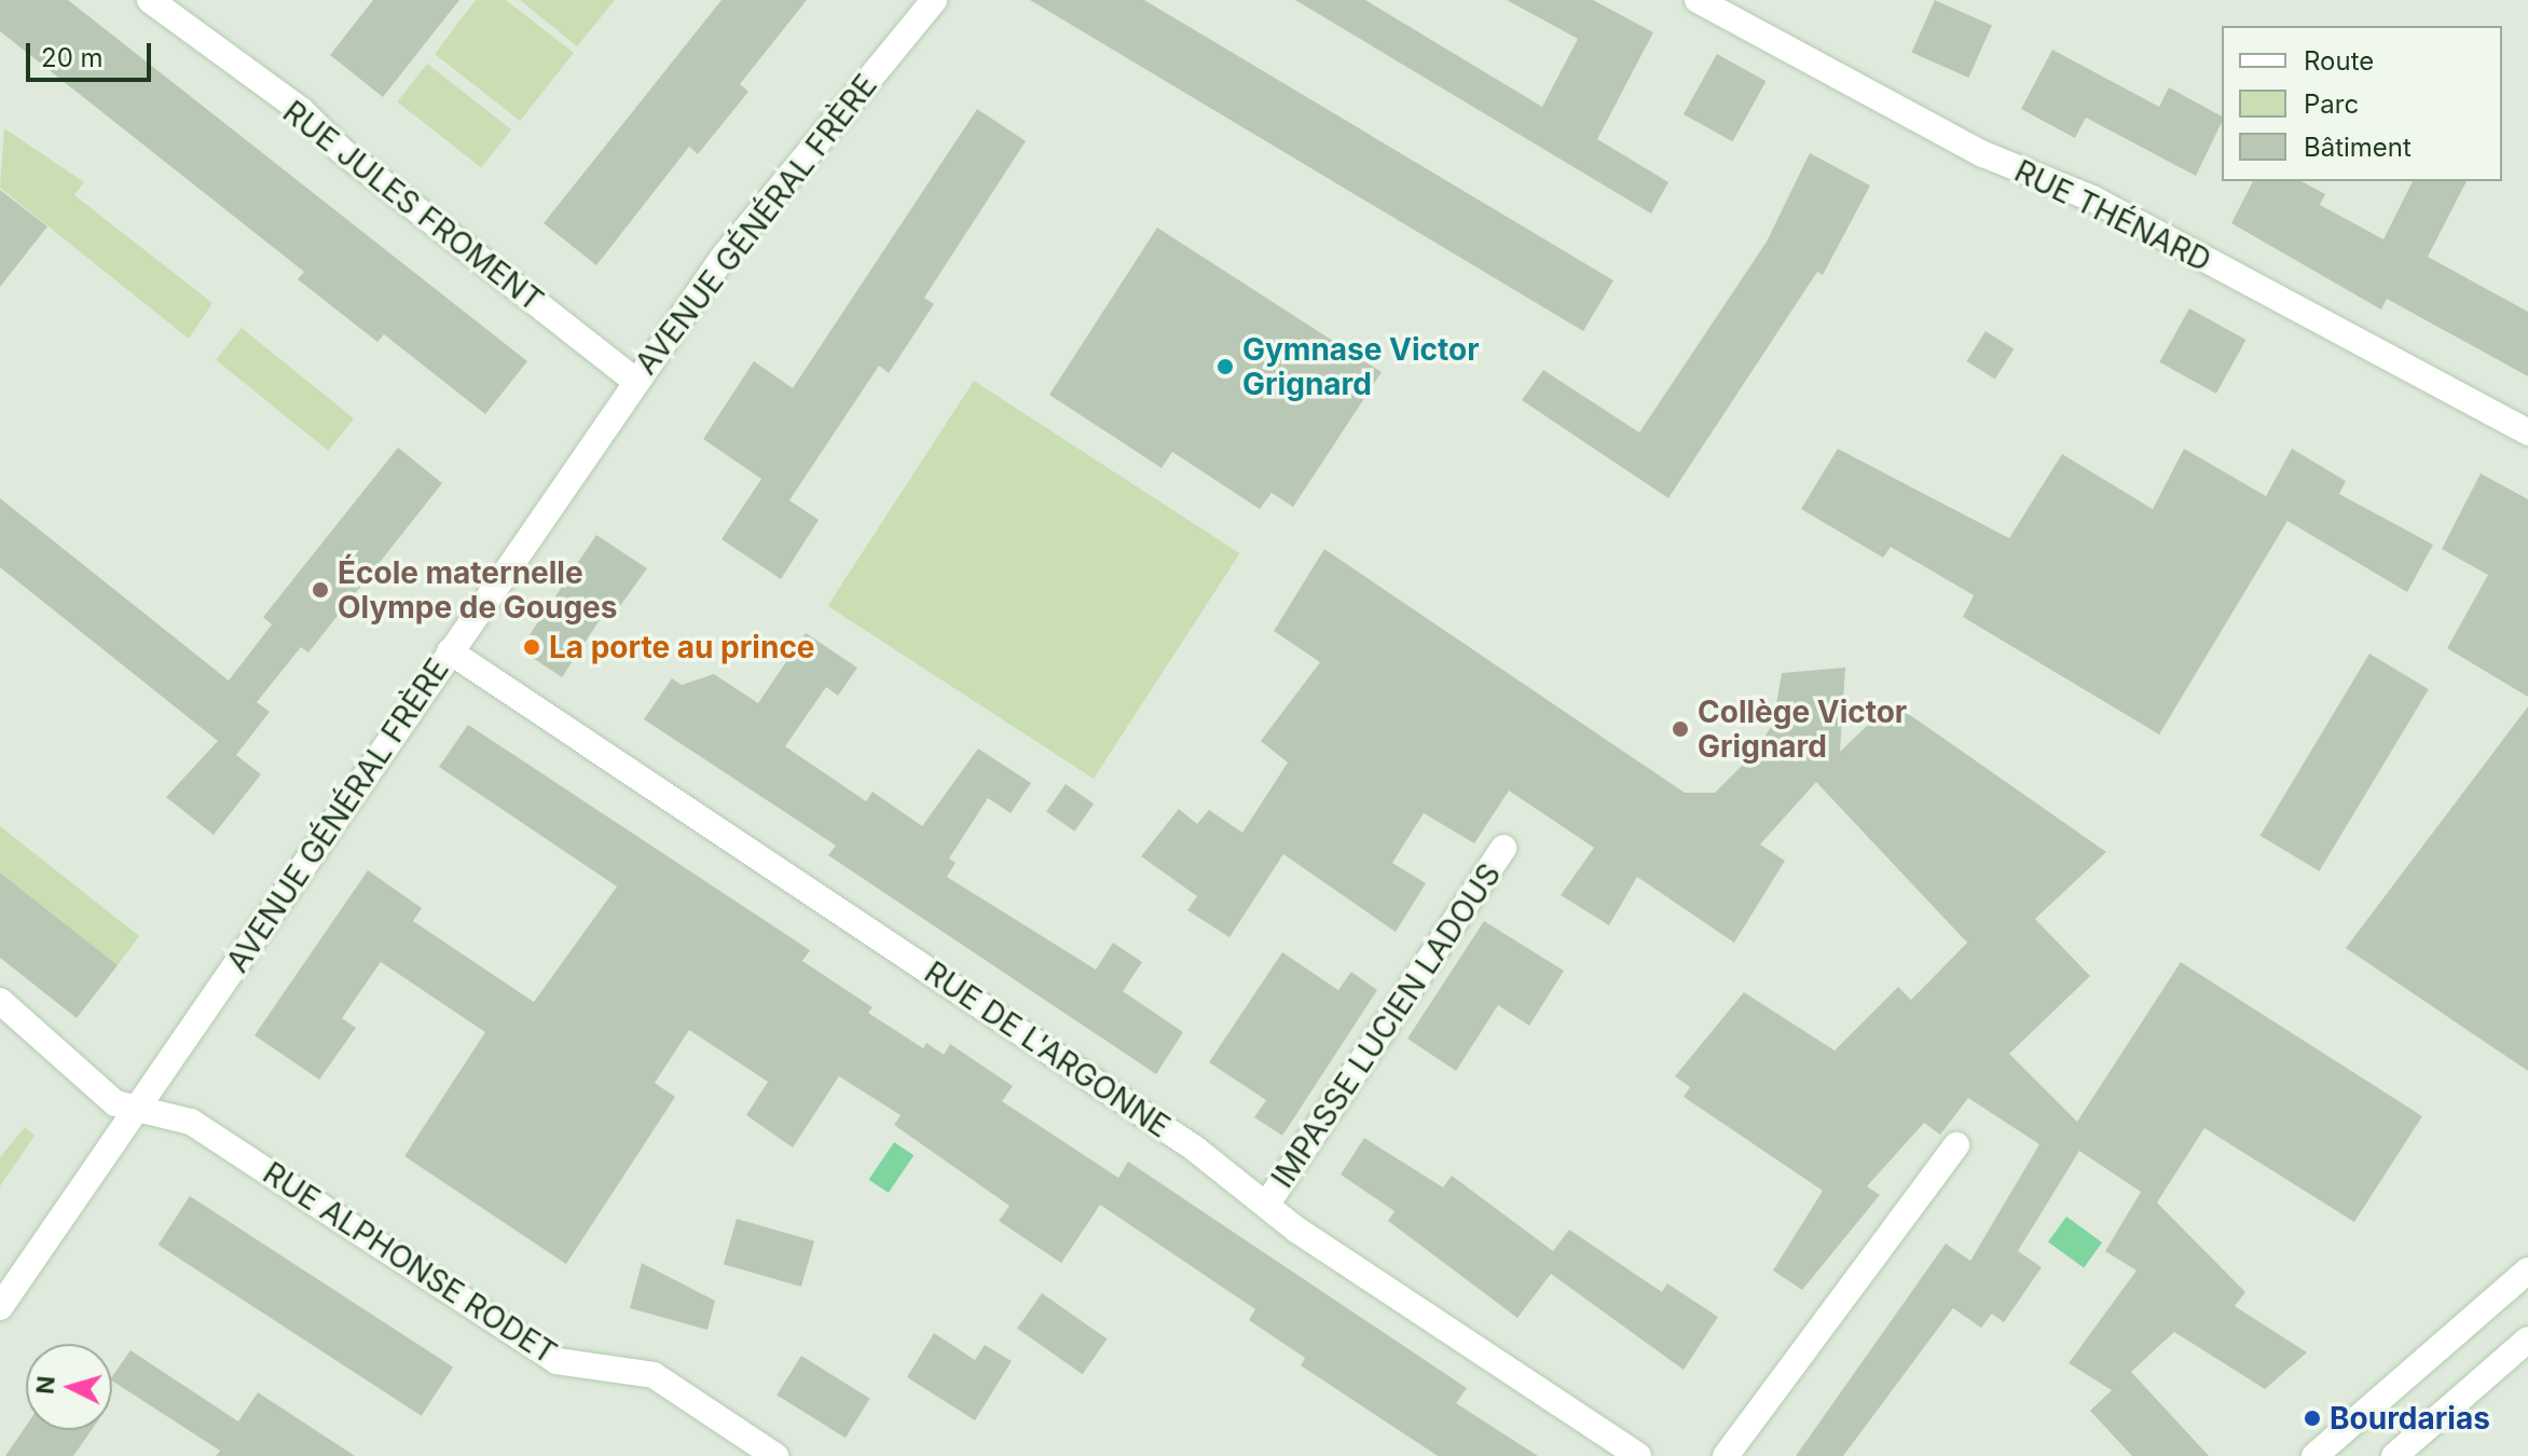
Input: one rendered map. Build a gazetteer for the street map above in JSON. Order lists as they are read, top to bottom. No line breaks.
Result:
{"streets":{"street":["RUE JULES FROMENT","RUE THÉNARD","AVENUE GÉNÉRAL FRÈRE","IMPASSE LUCIEN LADOUS","RUE DE L'ARGONNE","RUE ALPHONSE RODET"]},"crossings":[["RUE JULES FROMENT","AVENUE GÉNÉRAL FRÈRE"],["AVENUE GÉNÉRAL FRÈRE","RUE DE L'ARGONNE"],["AVENUE GÉNÉRAL FRÈRE","RUE ALPHONSE RODET"],["IMPASSE LUCIEN LADOUS","RUE DE L'ARGONNE"]],"places":["Gymnase Victor Grignard","École maternelle Olympe de Gouges","La porte au prince","Collège Victor Grignard","Bourdarias"],"legend":["Route","Parc","Bâtiment"],"scale_bar":"20 m","north":"left"}
